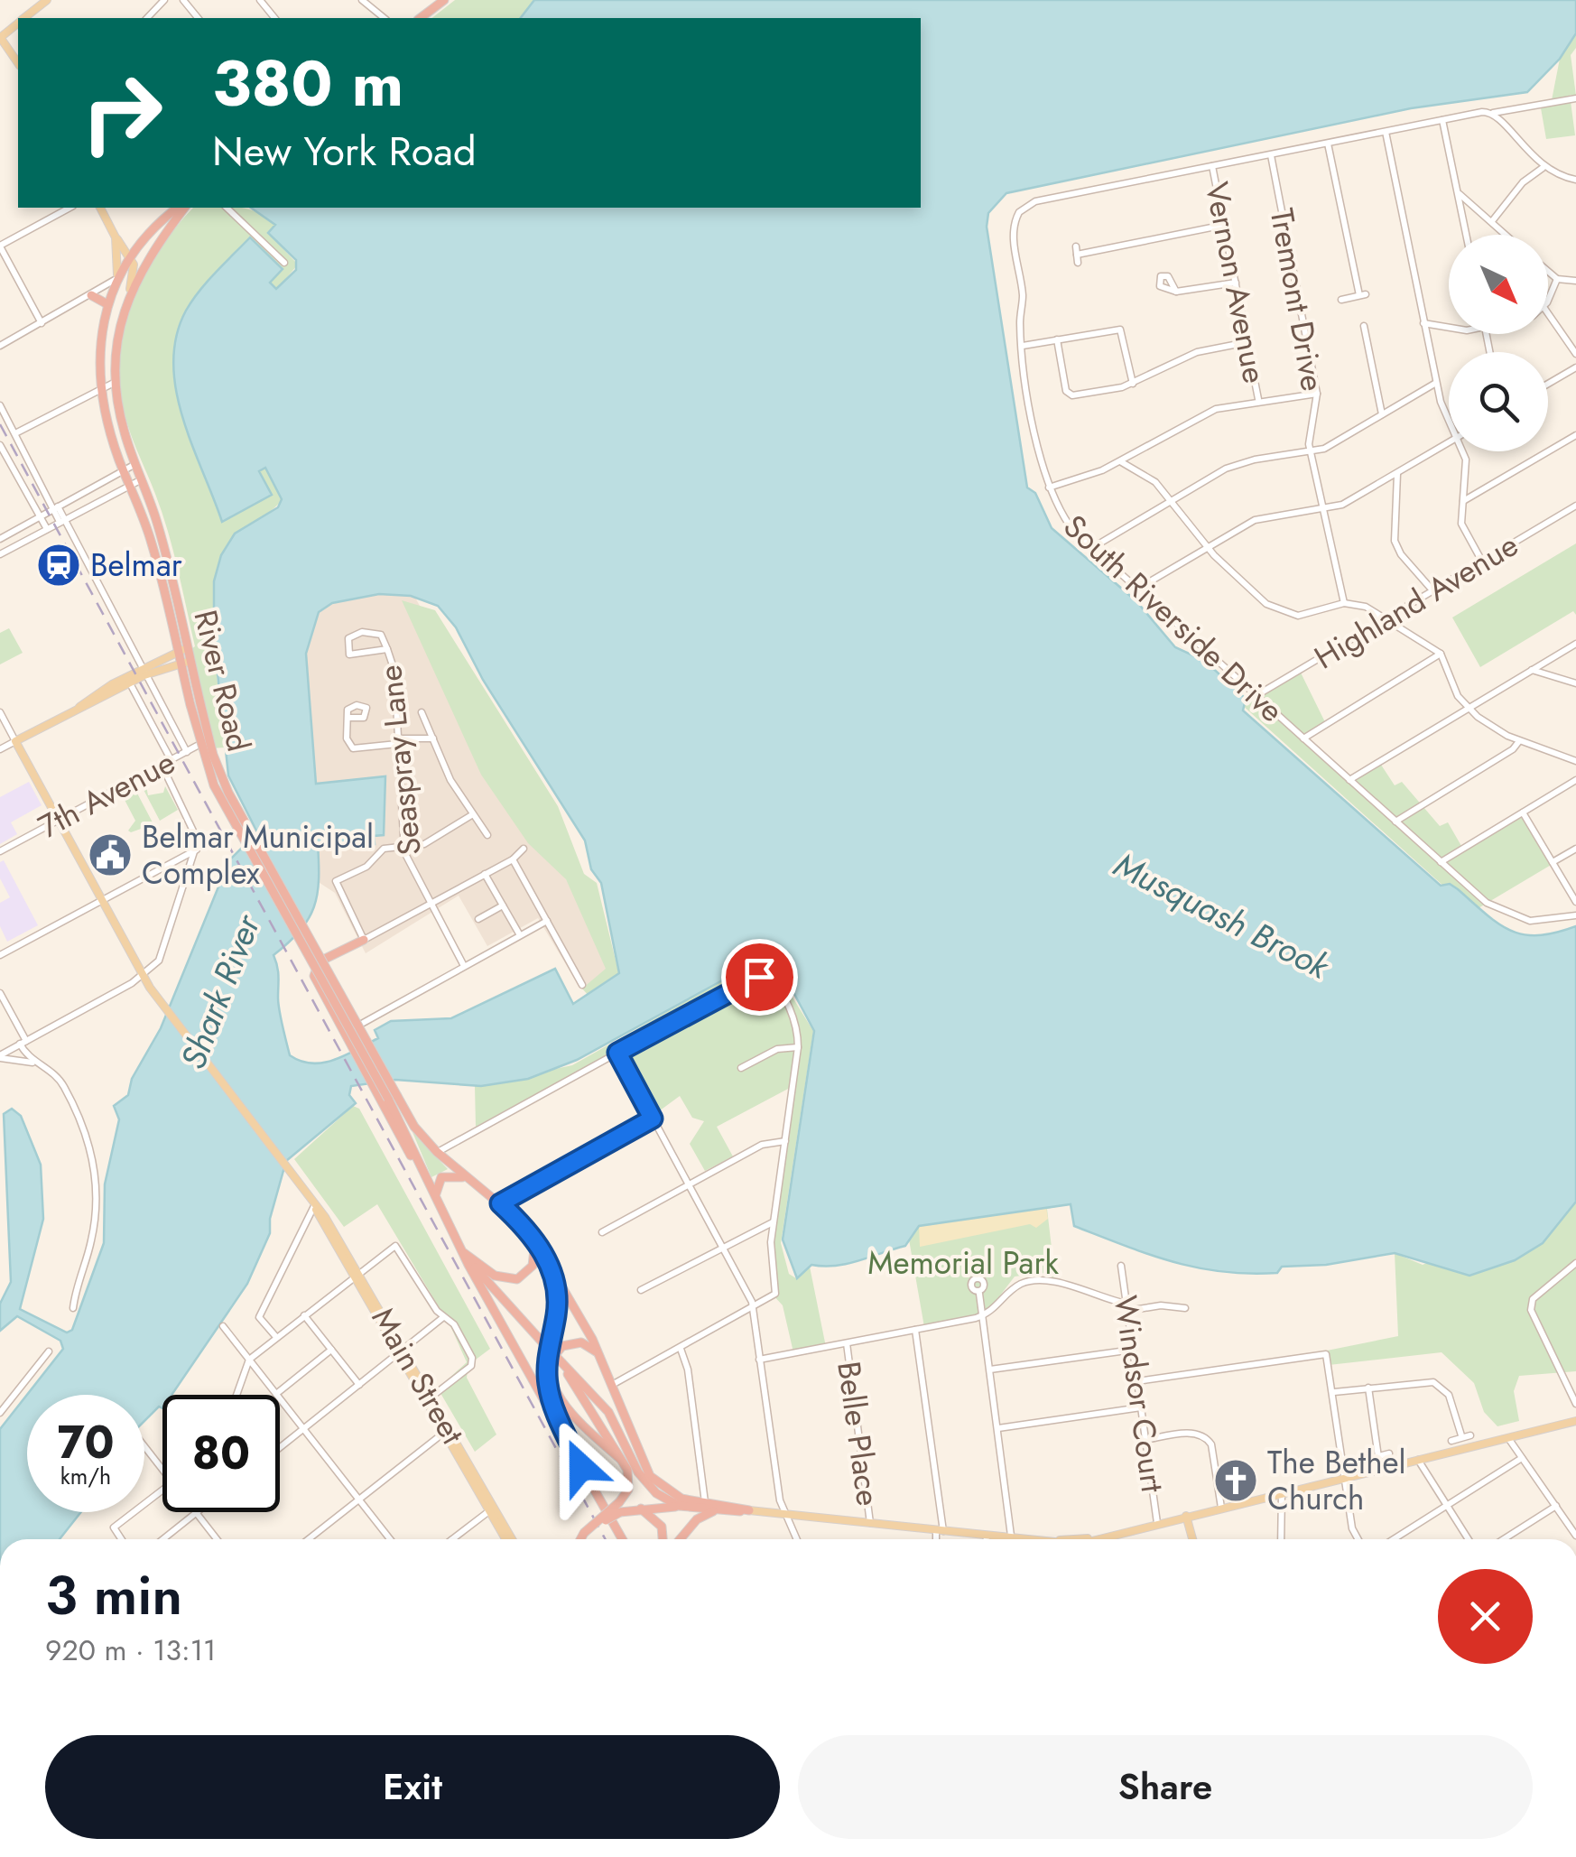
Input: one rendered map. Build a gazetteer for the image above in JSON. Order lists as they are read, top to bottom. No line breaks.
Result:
{"streets":{"highway":["River Road"],"main road":["Main Street"],"street":["Vernon Avenue","Tremont Drive","Highland Avenue","South Riverside Drive","Seaspray Lane","7th Avenue","Windsor Court","Belle Place"]},"crossings":[["Vernon Avenue","South Riverside Drive"],["Tremont Drive","South Riverside Drive"],["Highland Avenue","South Riverside Drive"],["7th Avenue","Main Street"]],"water":["Musquash Brook","Shark River"],"parks":["Memorial Park"],"places":{"station":["Belmar"],"public building":["Belmar Municipal Complex"],"church":["The Bethel Church"]},"north":"bottom right","page":{"turn":["380 m","New York Road"],"speed":"70 km/h","limit":"80","heading":["3 min","920 m · 13:11"],"buttons":["Exit","Share"]}}
